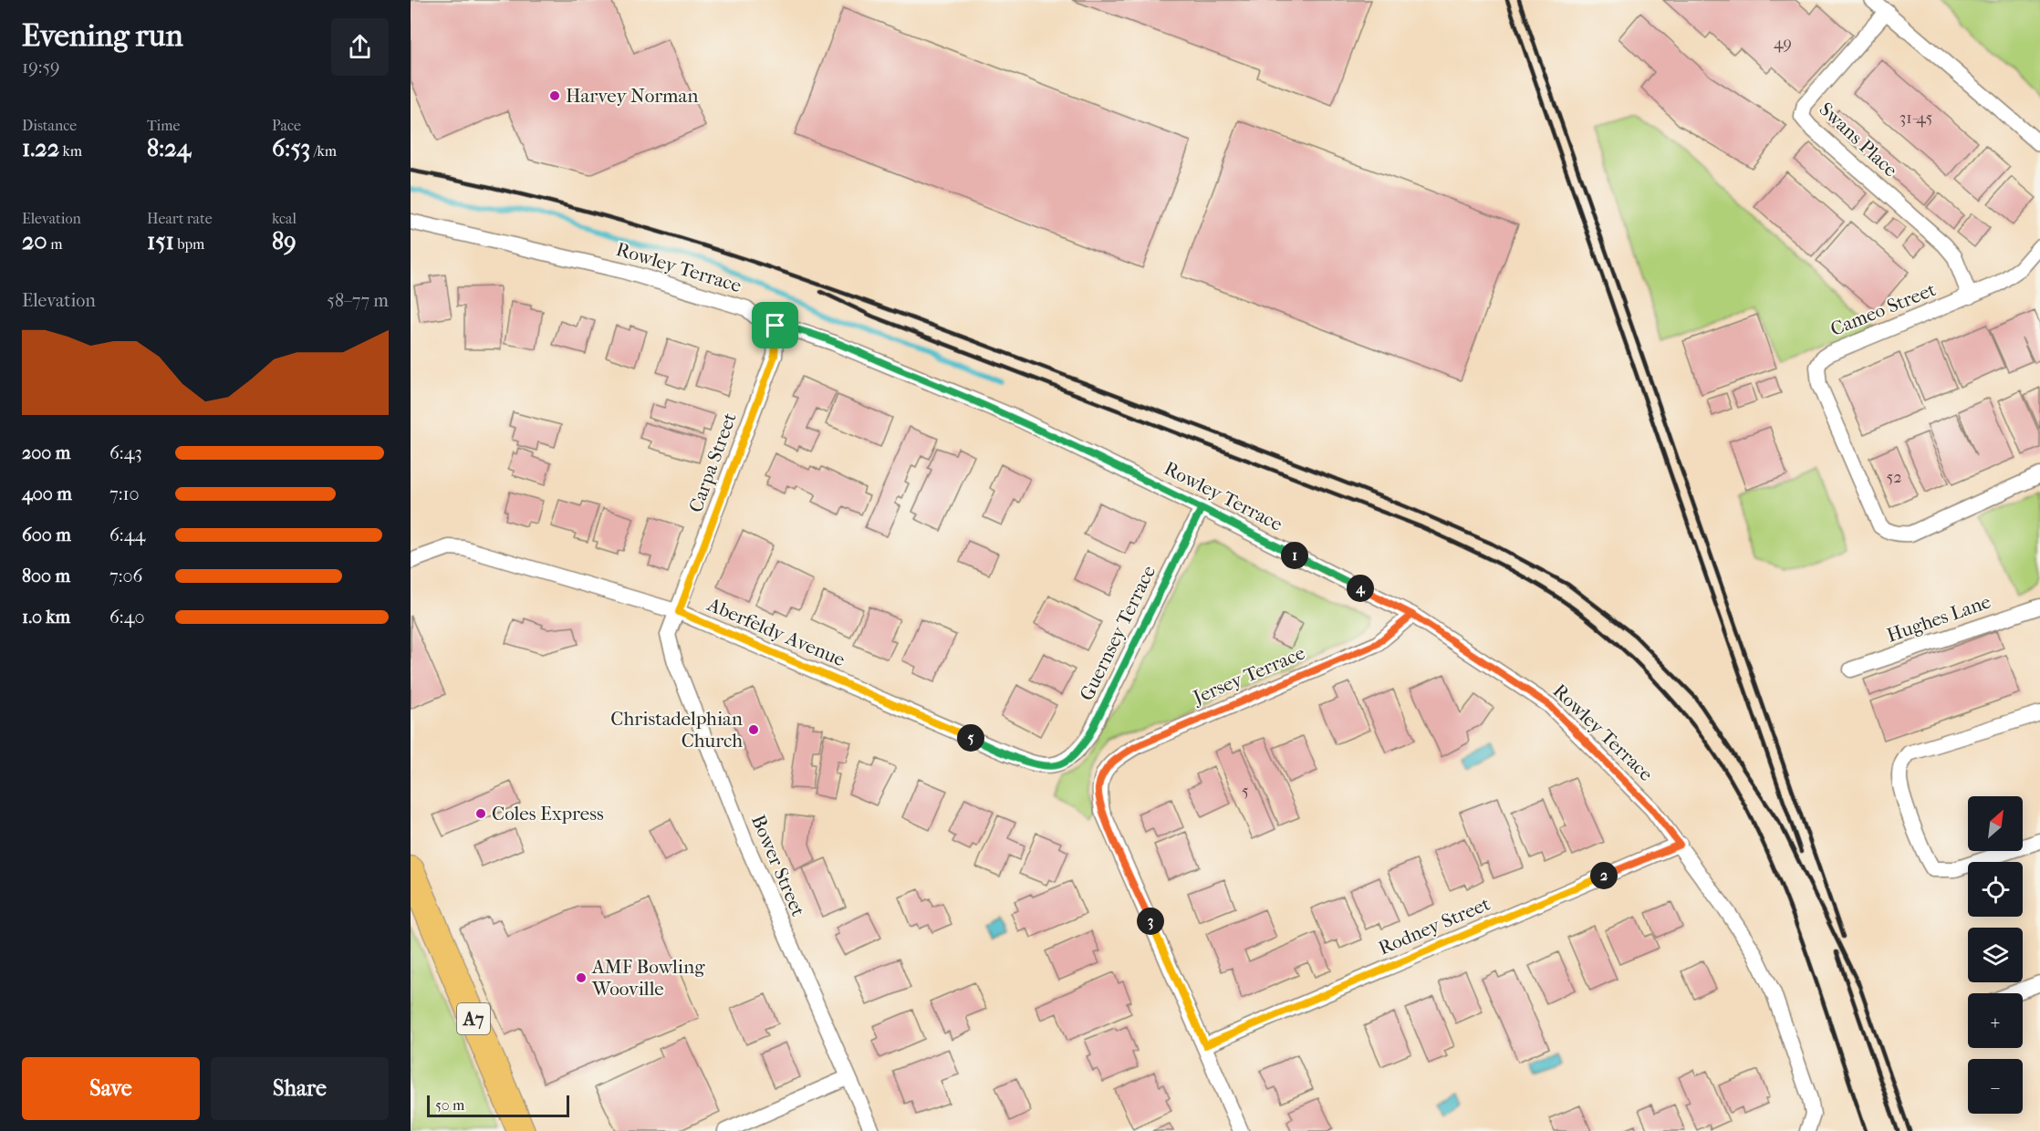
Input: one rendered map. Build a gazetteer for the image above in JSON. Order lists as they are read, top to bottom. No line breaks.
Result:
{"streets":{"highway":["A7"],"street":["Swans Place","Rowley Terrace","Cameo Street","Carpa Street","Hughes Lane","Aberfeldy Avenue","Guernsey Terrace","Jersey Terrace","Bower Street","Rodney Street"]},"crossings":[["Swans Place","Cameo Street"],["Rowley Terrace","Carpa Street"],["Rowley Terrace","Guernsey Terrace"],["Rowley Terrace","Jersey Terrace"],["Rowley Terrace","Rodney Street"],["Carpa Street","Aberfeldy Avenue"],["Carpa Street","Bower Street"],["Aberfeldy Avenue","Guernsey Terrace"],["Aberfeldy Avenue","Bower Street"],["Jersey Terrace","Rodney Street"]],"places":["Harvey Norman","Christadelphian Church","Coles Express","AMF Bowling Wooville"],"house_numbers":["49","31-45","52","5"],"scale_bar":"50 m","north":"top right","page":{"heading":["Evening run","19:59"],"stats":[["Distance","1.22 km"],["Time","8:24"],["Pace","6:53 /km"],["Elevation","20 m"],["Heart rate","151 bpm"],["kcal","89"]],"chart":["Elevation","58–77 m"],"list":[{"name":"200 m","note":"6:43"},{"name":"400 m","note":"7:10"},{"name":"600 m","note":"6:44"},{"name":"800 m","note":"7:06"},{"name":"1.0 km","note":"6:40"}],"pins":["1","4","5","2","3"],"map_buttons":["+","−"],"buttons":["Save","Share"],"scale":"50 m"}}
